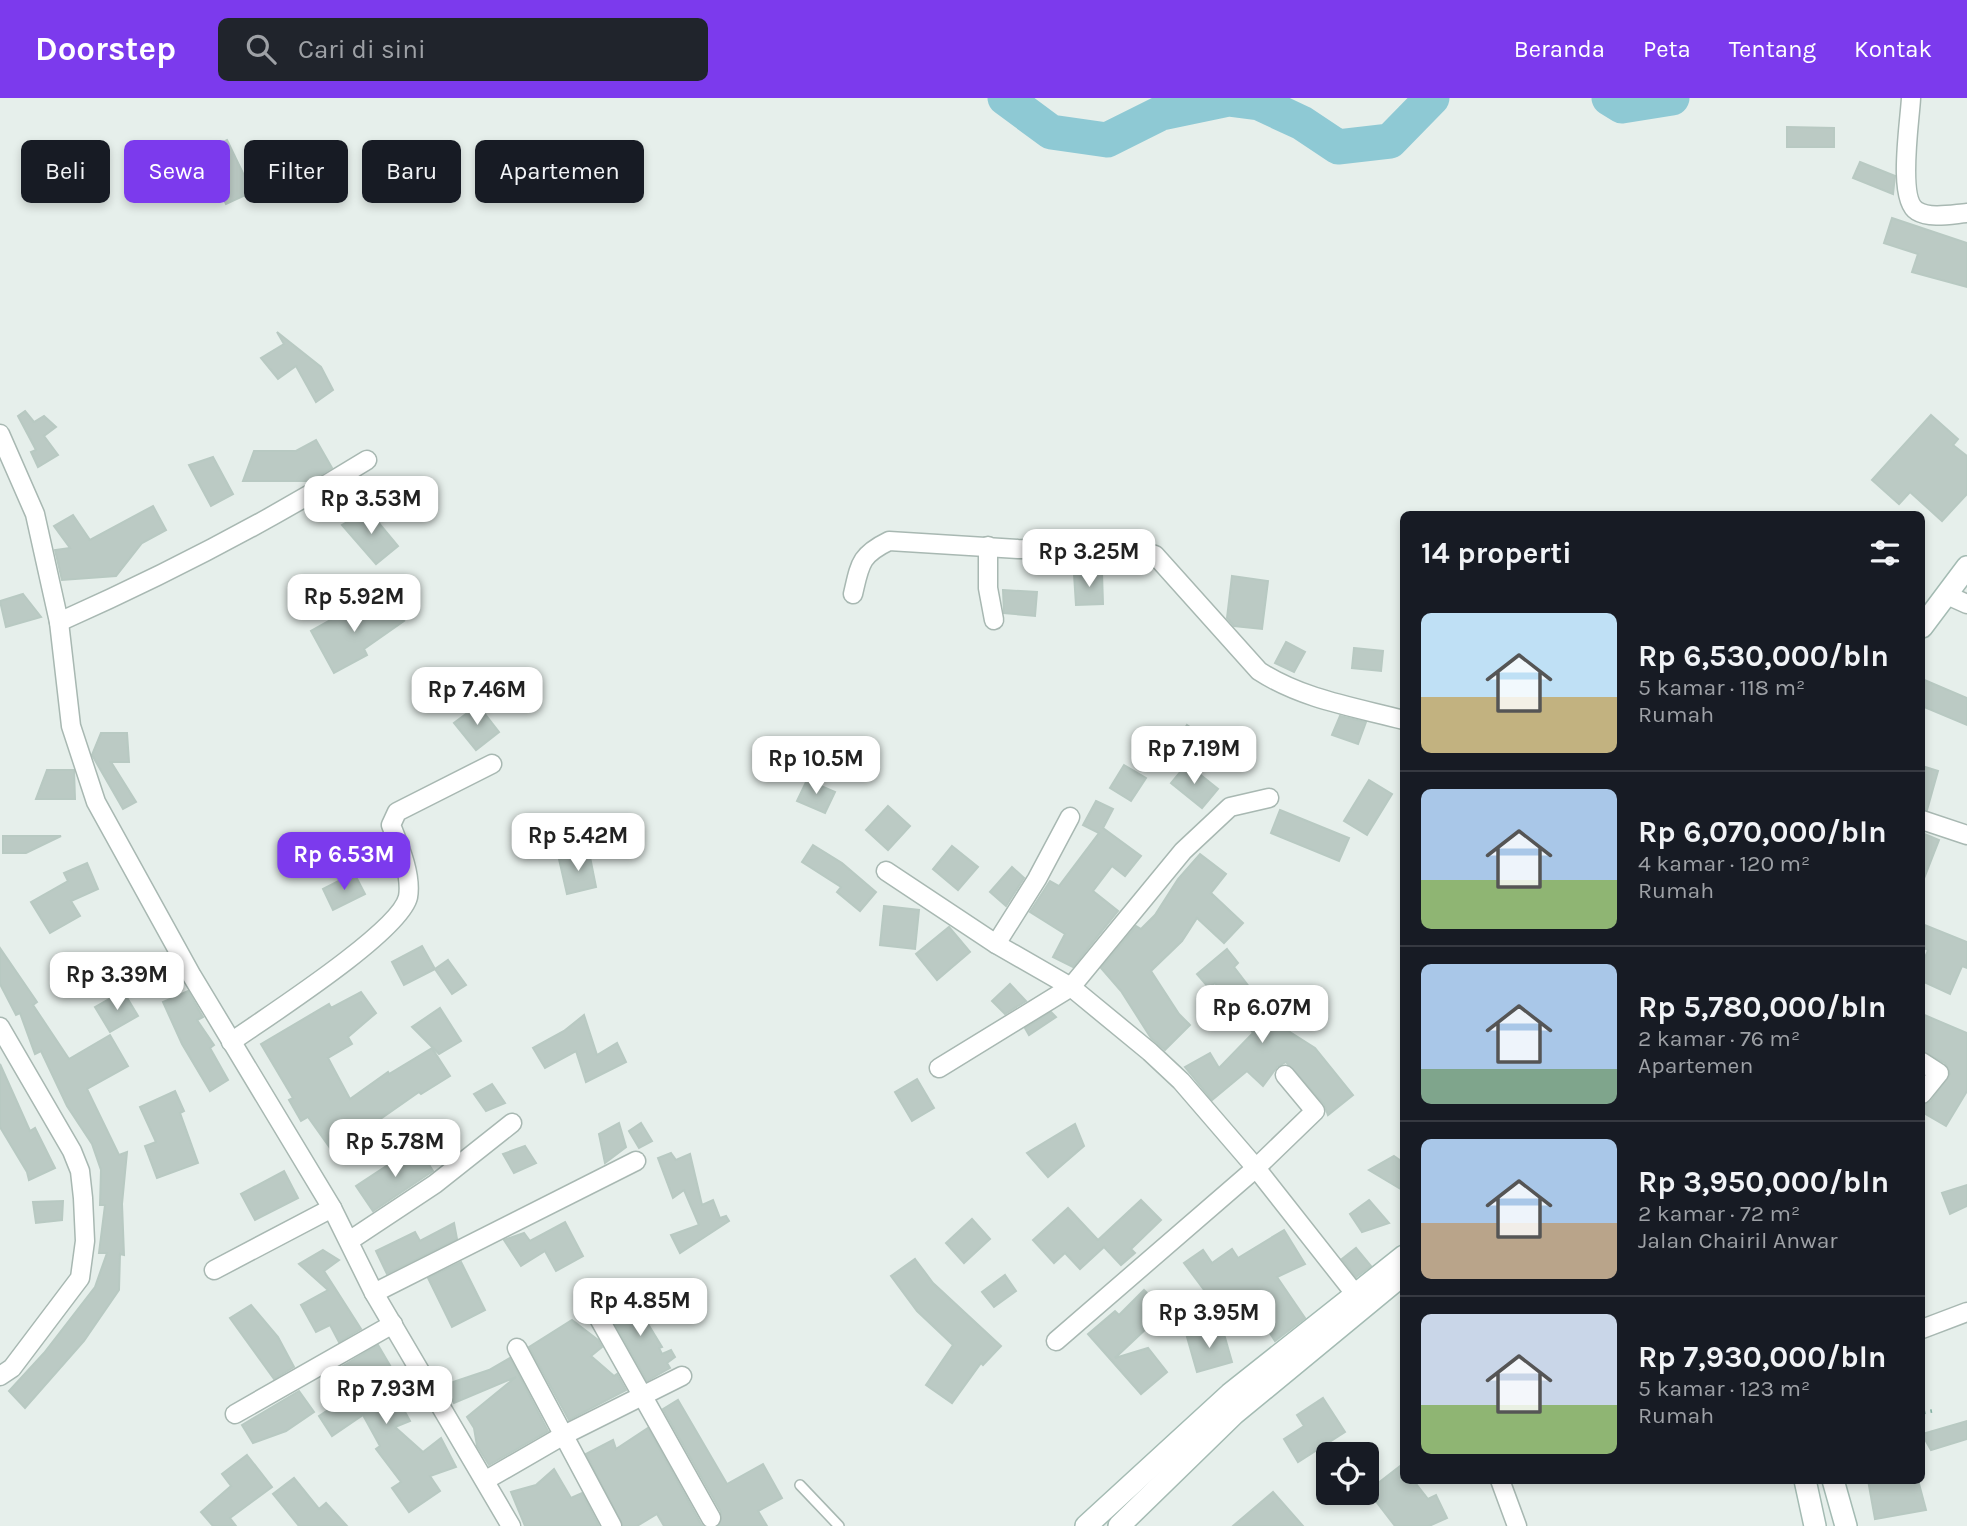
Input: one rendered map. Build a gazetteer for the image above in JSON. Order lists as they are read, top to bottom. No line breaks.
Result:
{"page":{"header":"Doorstep","search":"Cari di sini","nav":["Beranda","Peta","Tentang","Kontak"],"chip":["Beli","Sewa","Filter","Baru","Apartemen"],"price":["Rp 3.53M","Rp 3.25M","Rp 5.92M","Rp 7.46M","Rp 7.19M","Rp 10.5M","Rp 5.42M","Rp 6.53M","Rp 3.39M","Rp 6.07M","Rp 5.78M","Rp 4.85M","Rp 3.95M","Rp 7.93M"],"heading":"14 properti","list":[{"name":"Rp 6,530,000/bln","note":"5 kamar · 118 m² · Rumah"},{"name":"Rp 6,070,000/bln","note":"4 kamar · 120 m² · Rumah"},{"name":"Rp 5,780,000/bln","note":"2 kamar · 76 m² · Apartemen"},{"name":"Rp 3,950,000/bln","note":"2 kamar · 72 m² · Jalan Chairil Anwar"},{"name":"Rp 7,930,000/bln","note":"5 kamar · 123 m² · Rumah"}]}}
